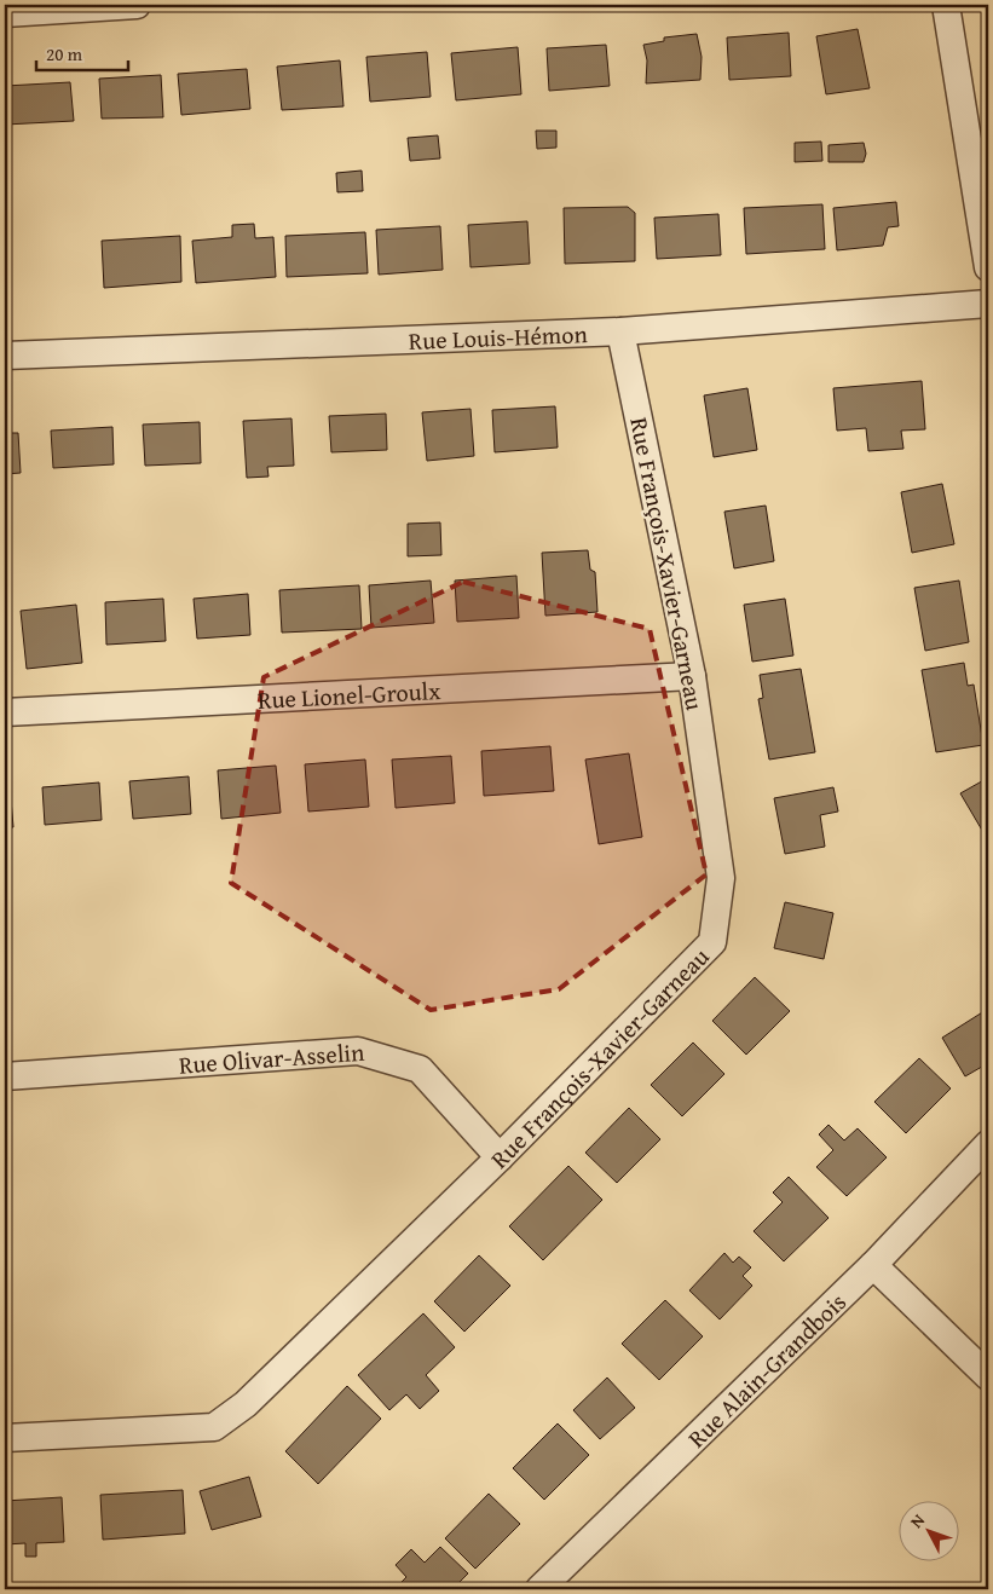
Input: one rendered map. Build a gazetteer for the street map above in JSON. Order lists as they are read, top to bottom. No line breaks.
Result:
{"streets":{"street":["Rue Louis-Hémon","Rue François-Xavier-Garneau","Rue Lionel-Groulx","Rue Olivar-Asselin","Rue Alain-Grandbois"]},"crossings":[["Rue Louis-Hémon","Rue François-Xavier-Garneau"],["Rue François-Xavier-Garneau","Rue Lionel-Groulx"],["Rue François-Xavier-Garneau","Rue Olivar-Asselin"]],"scale_bar":"20 m","north":"top left"}
